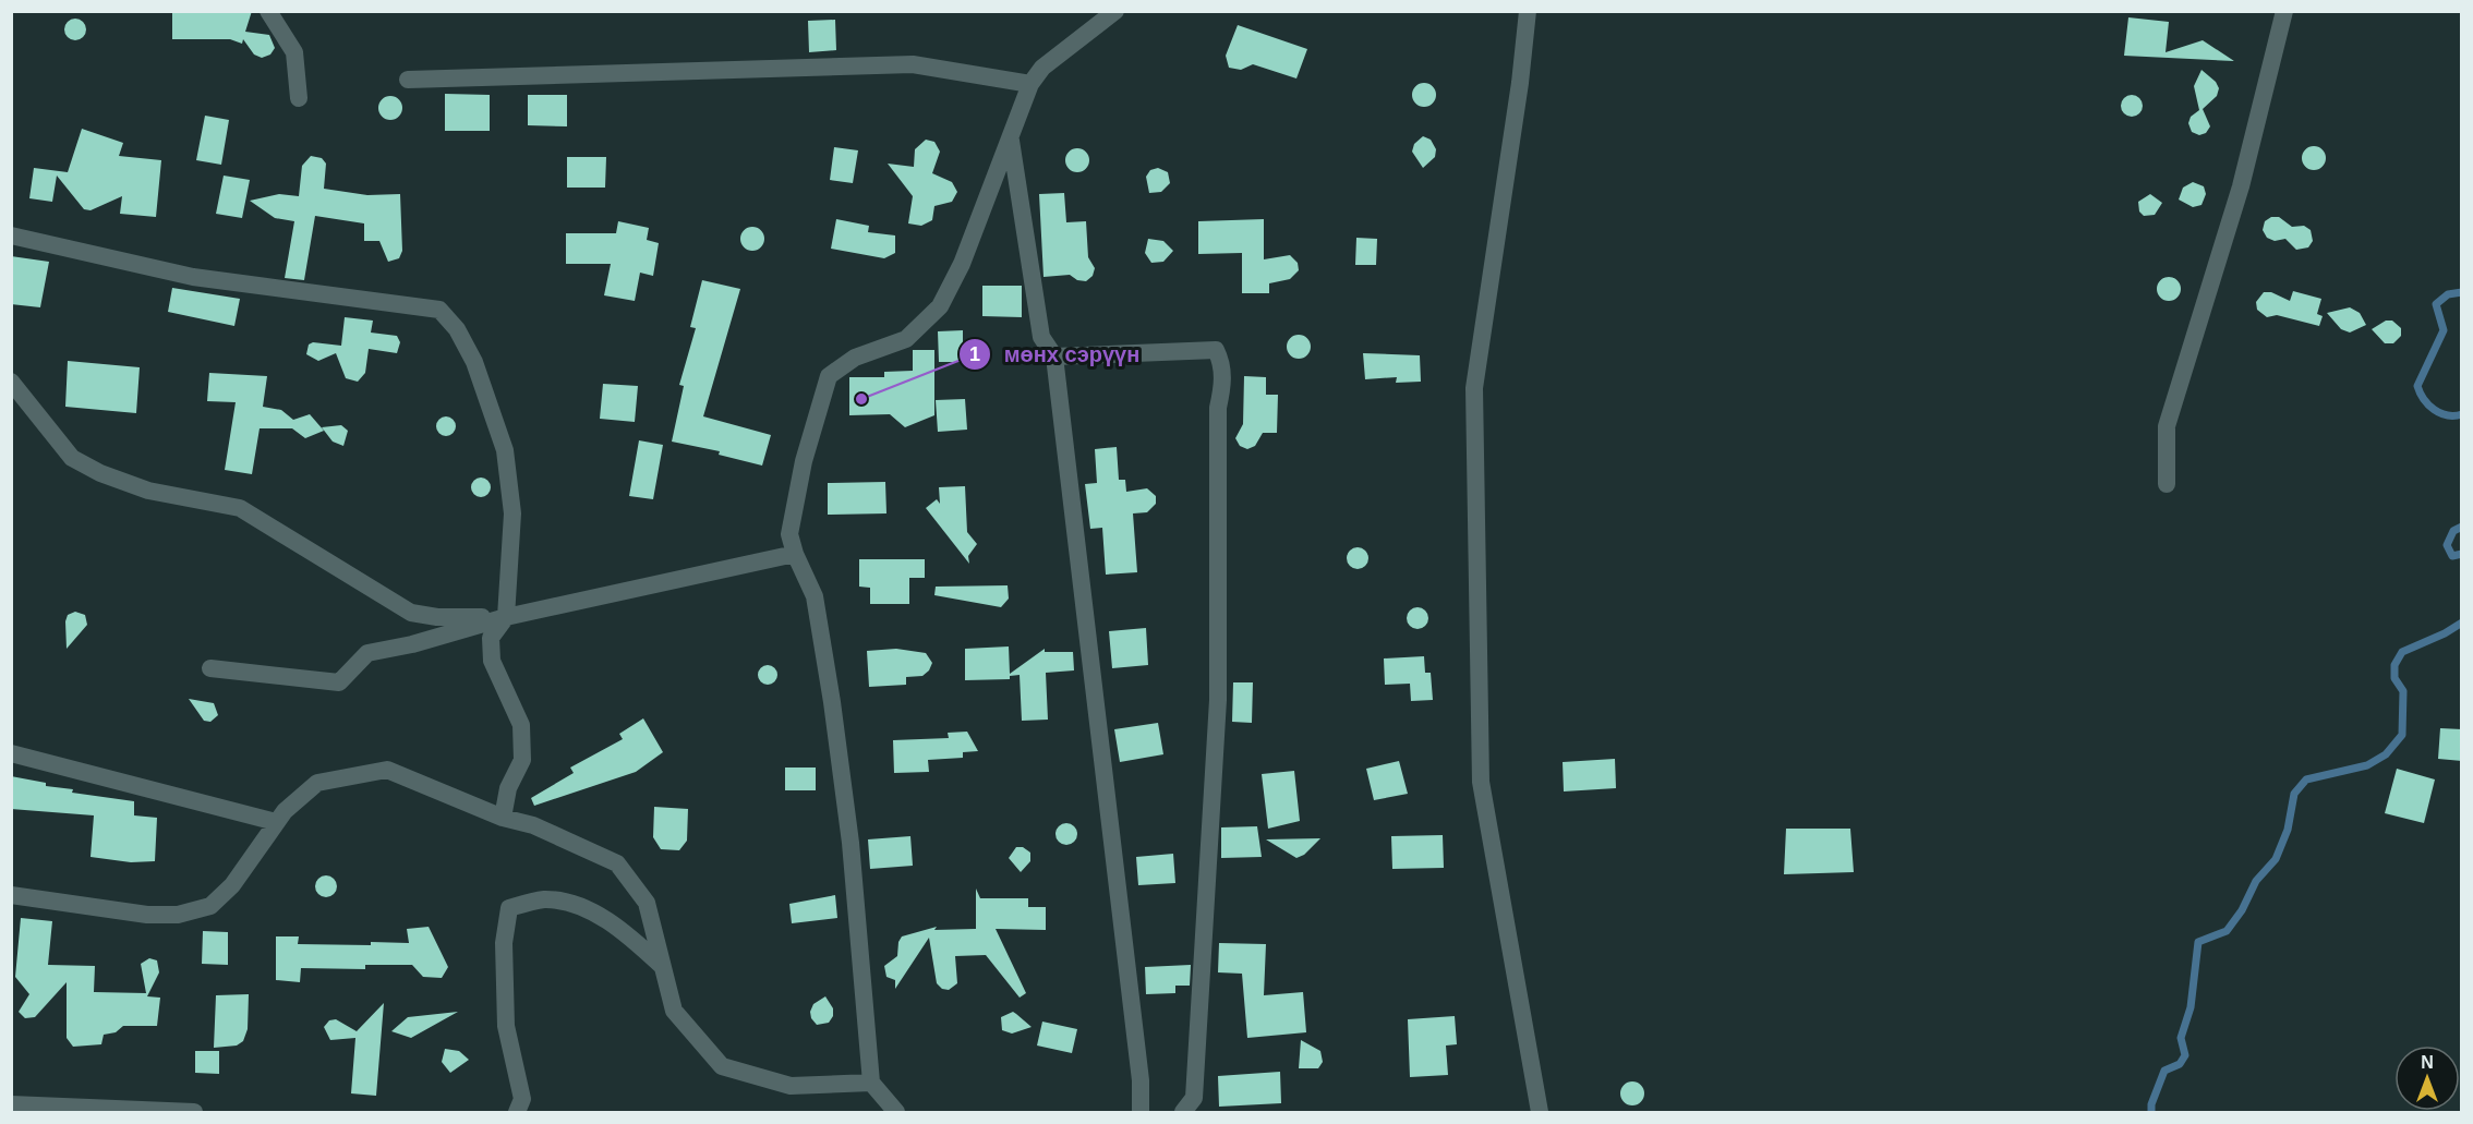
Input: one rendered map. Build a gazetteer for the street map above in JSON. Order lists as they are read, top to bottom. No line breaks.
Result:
{"places":["мөнх сэрүүн"],"north":"top"}
